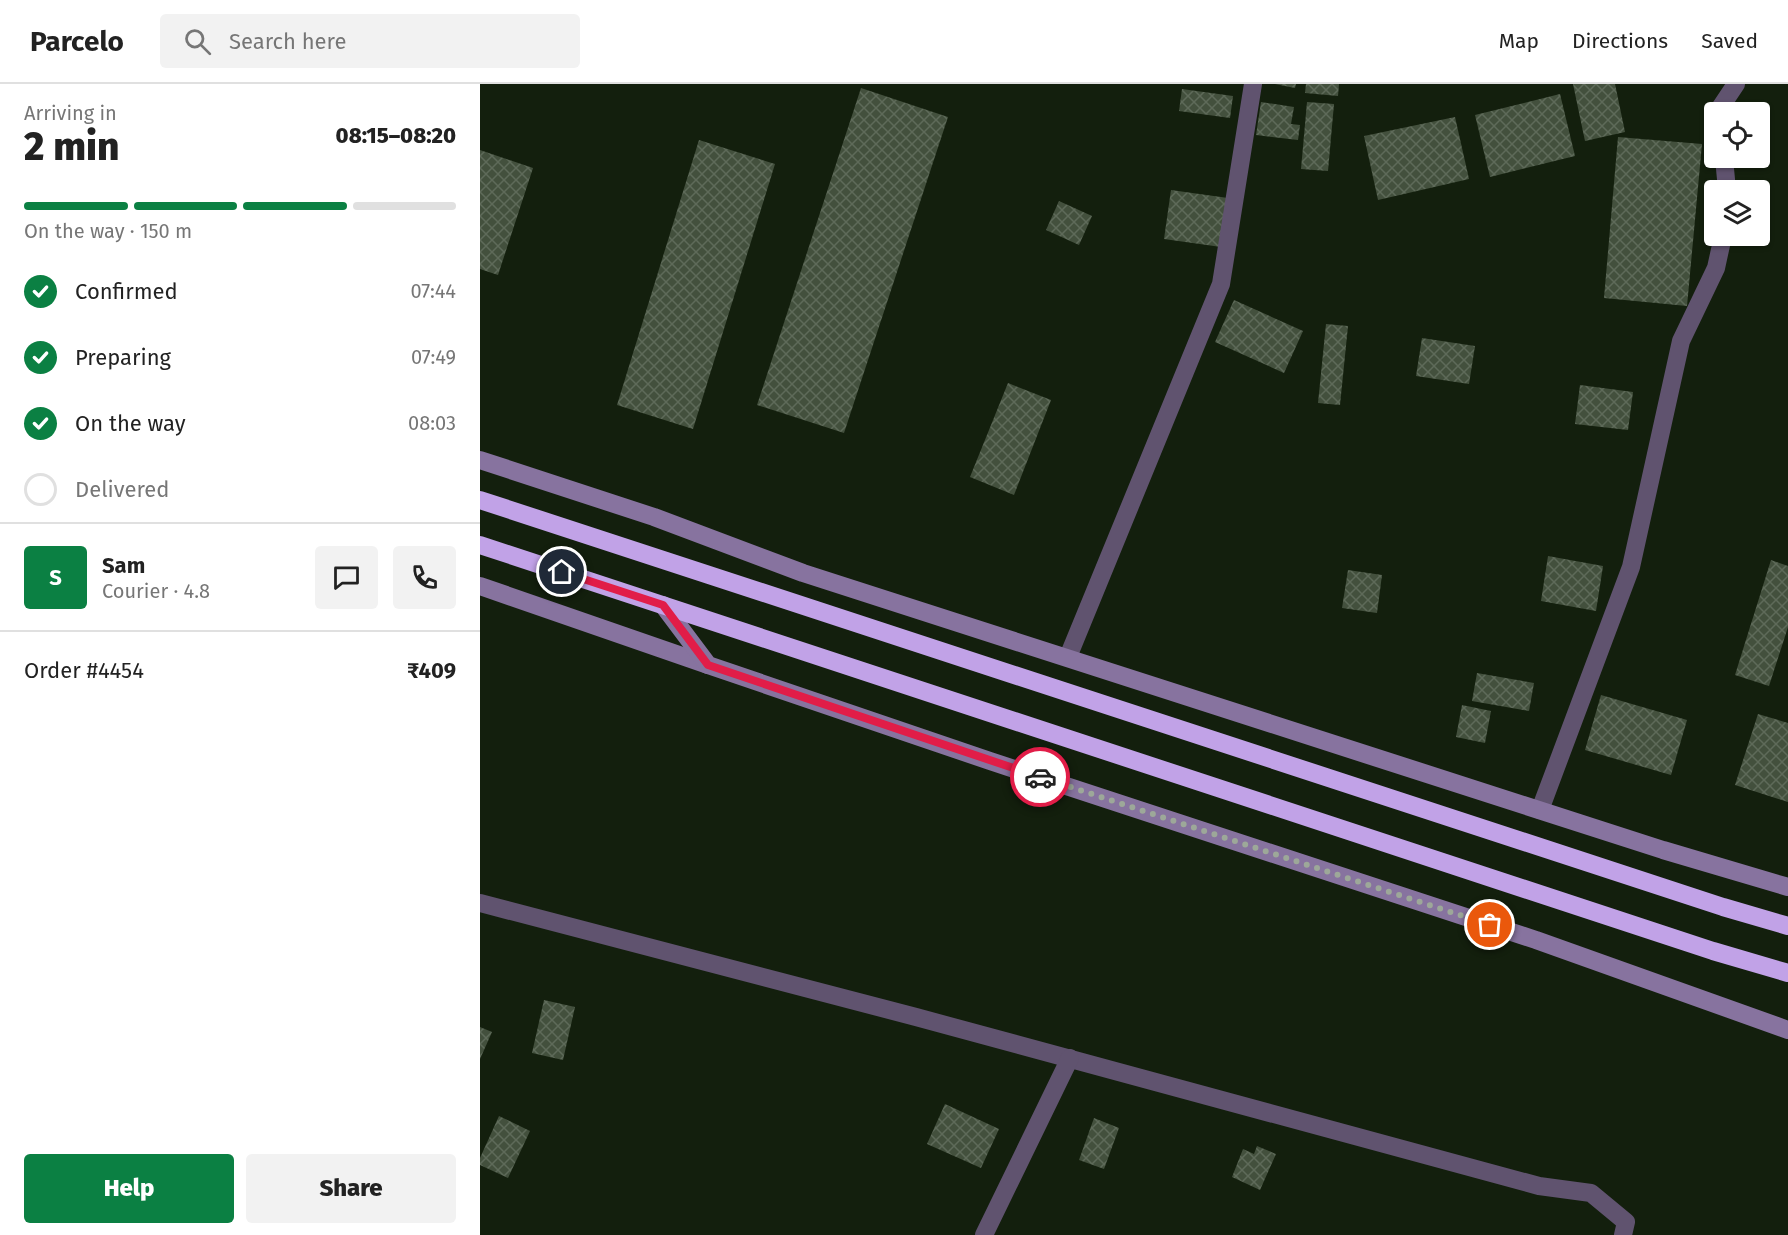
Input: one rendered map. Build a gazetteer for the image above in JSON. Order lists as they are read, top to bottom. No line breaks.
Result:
{"page":{"header":"Parcelo","search":"Search here","nav":["Map","Directions","Saved"],"heading":["2 min","Arriving in","08:15–08:20"],"panel":["Sam","Courier · 4.8","Order #4454","₹409"],"bar":"On the way · 150 m","list":[["Confirmed","07:44"],["Preparing","07:49"],["On the way","08:03"],"Delivered"],"round":"S","buttons":["Help","Share"]}}
